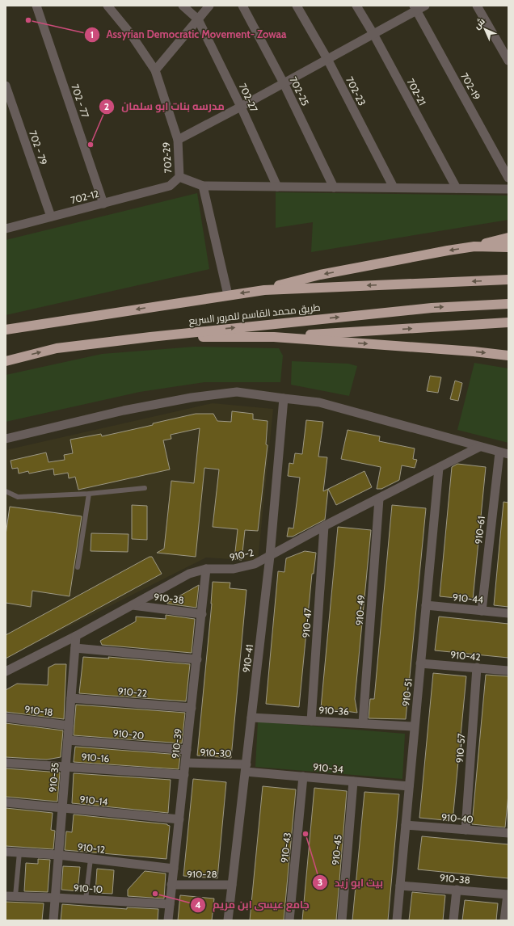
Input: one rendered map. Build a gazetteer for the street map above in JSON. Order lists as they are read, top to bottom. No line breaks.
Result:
{"streets":{"highway":["طريق محمد القاسم للمرور السريع"],"street":["702-19","702-25","702-23","702-21","702-27","702 - 77","702 - 79","702-29","702-12","910-61","910-2","910-38","910-44","910-49","910-47","910-42","910-41","910-22","910-51","910-18","910-36","910-20","910-39","910-57","910-30","910-16","910-34","910-35","910-14","910-40","910-43","910-12","910-45","910-28","910-10"]},"crossings":[["702 - 77","702-12"],["702 - 79","702-12"],["702-29","702-12"],["910-61","910-44"],["910-2","910-38"],["910-2","910-49"],["910-2","910-47"],["910-2","910-41"],["910-2","910-51"],["910-2","910-39"],["910-2","910-35"],["910-38","910-51"],["910-38","910-39"],["910-44","910-51"],["910-49","910-36"],["910-47","910-36"],["910-42","910-51"],["910-42","910-57"],["910-41","910-36"],["910-41","910-30"],["910-41","910-34"],["910-41","910-28"],["910-22","910-39"],["910-22","910-35"],["910-51","910-36"],["910-51","910-34"],["910-51","910-40"],["910-18","910-35"],["910-20","910-39"],["910-20","910-35"],["910-39","910-30"],["910-39","910-16"],["910-39","910-14"],["910-39","910-12"],["910-39","910-28"],["910-39","910-10"],["910-57","910-40"],["910-30","910-34"],["910-16","910-35"],["910-34","910-43"],["910-34","910-45"],["910-35","910-14"],["910-35","910-12"],["910-35","910-10"]],"places":["Assyrian Democratic Movement- Zowaa","مدرسه بنات ابو سلمان","بيت ابو زيد","جامع عيسى ابن مريم"],"north":"top left"}
